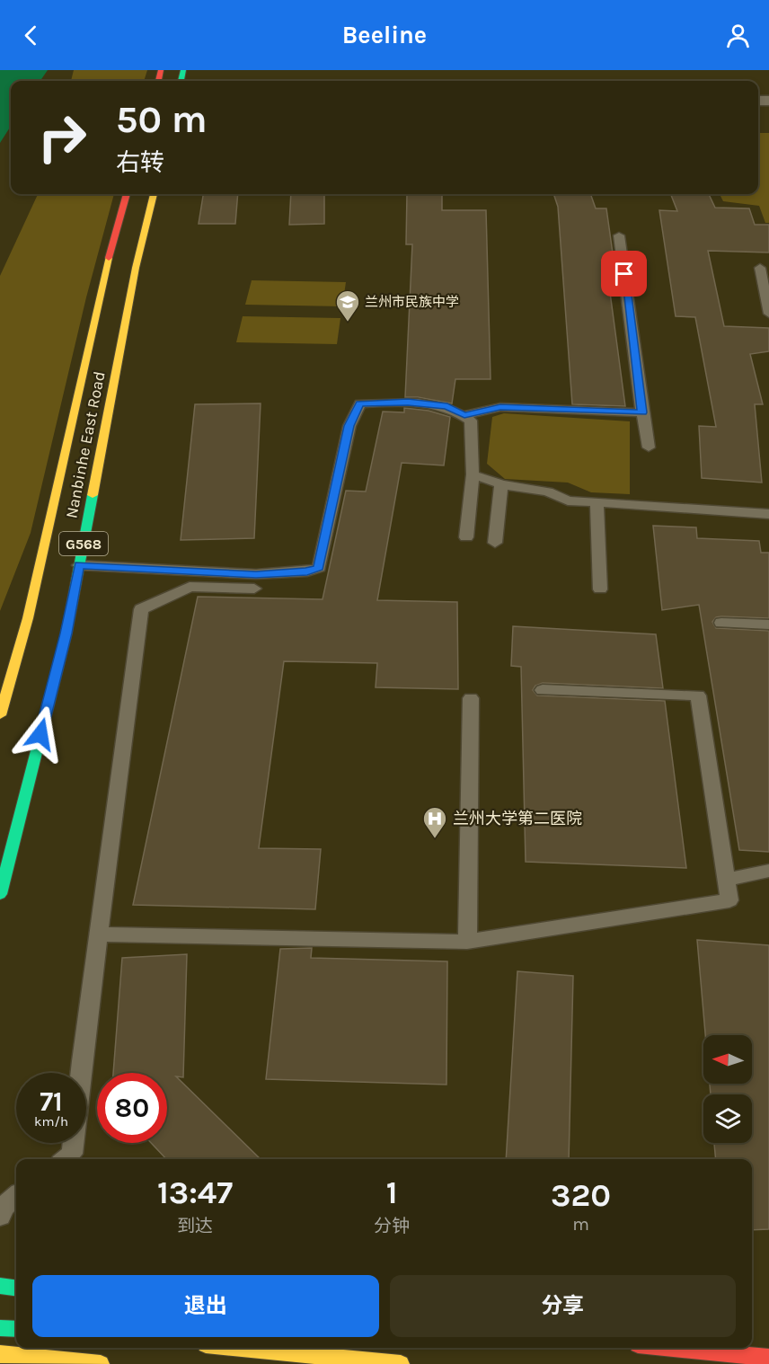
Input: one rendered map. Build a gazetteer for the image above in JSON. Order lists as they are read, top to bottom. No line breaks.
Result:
{"streets":{"main road":["Nanbinhe East Road","G568"]},"places":{"school or university":["兰州市民族中学"],"hospital":["兰州大学第二医院"]},"north":"left","page":{"header":"Beeline","turn":["50 m","右转"],"speed":"71 km/h","limit":"80","eta":["13:47","到达","1","分钟","320","m"],"buttons":["退出","分享"]}}
